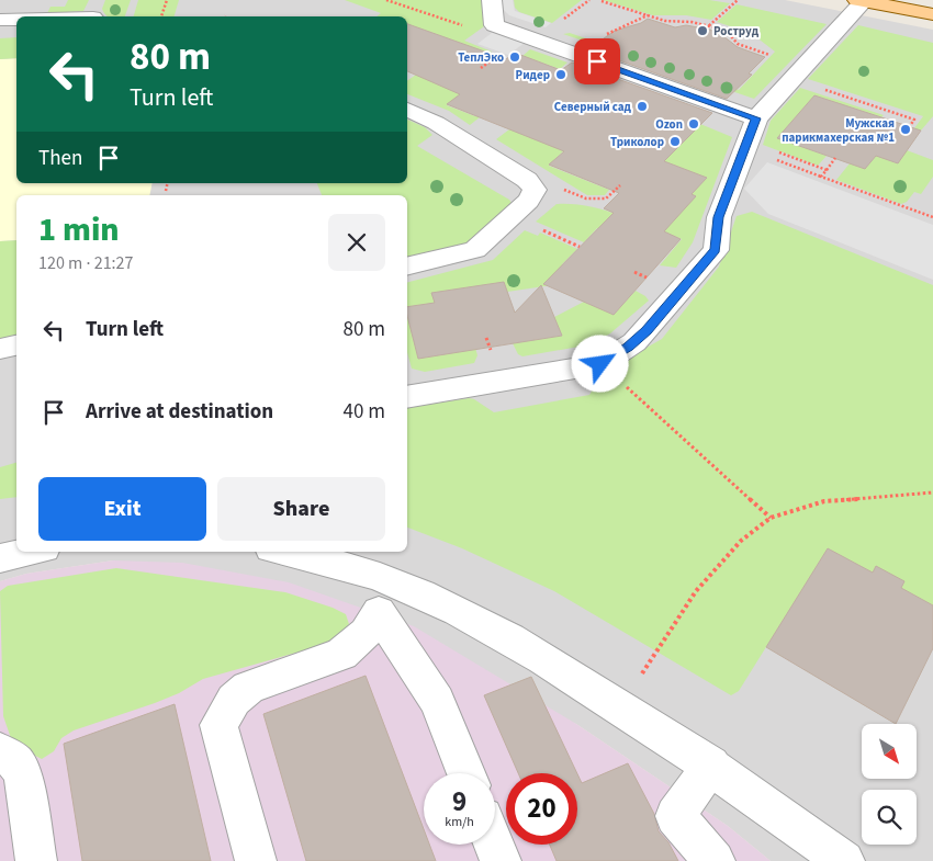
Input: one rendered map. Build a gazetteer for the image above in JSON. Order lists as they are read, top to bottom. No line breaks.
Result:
{"places":["Роструд","ТеплЭко","Ридер","Северный сад","Ozon","Мужская парикмахерская №1","Триколор"],"north":"bottom right","page":{"turn":["80 m","Turn left"],"then":"Then","heading":["1 min","120 m · 21:27"],"list":[{"name":"Turn left","value":"80 m"},{"name":"Arrive at destination","value":"40 m"}],"buttons":["Exit","Share"],"speed":"9 km/h","limit":"20"}}
